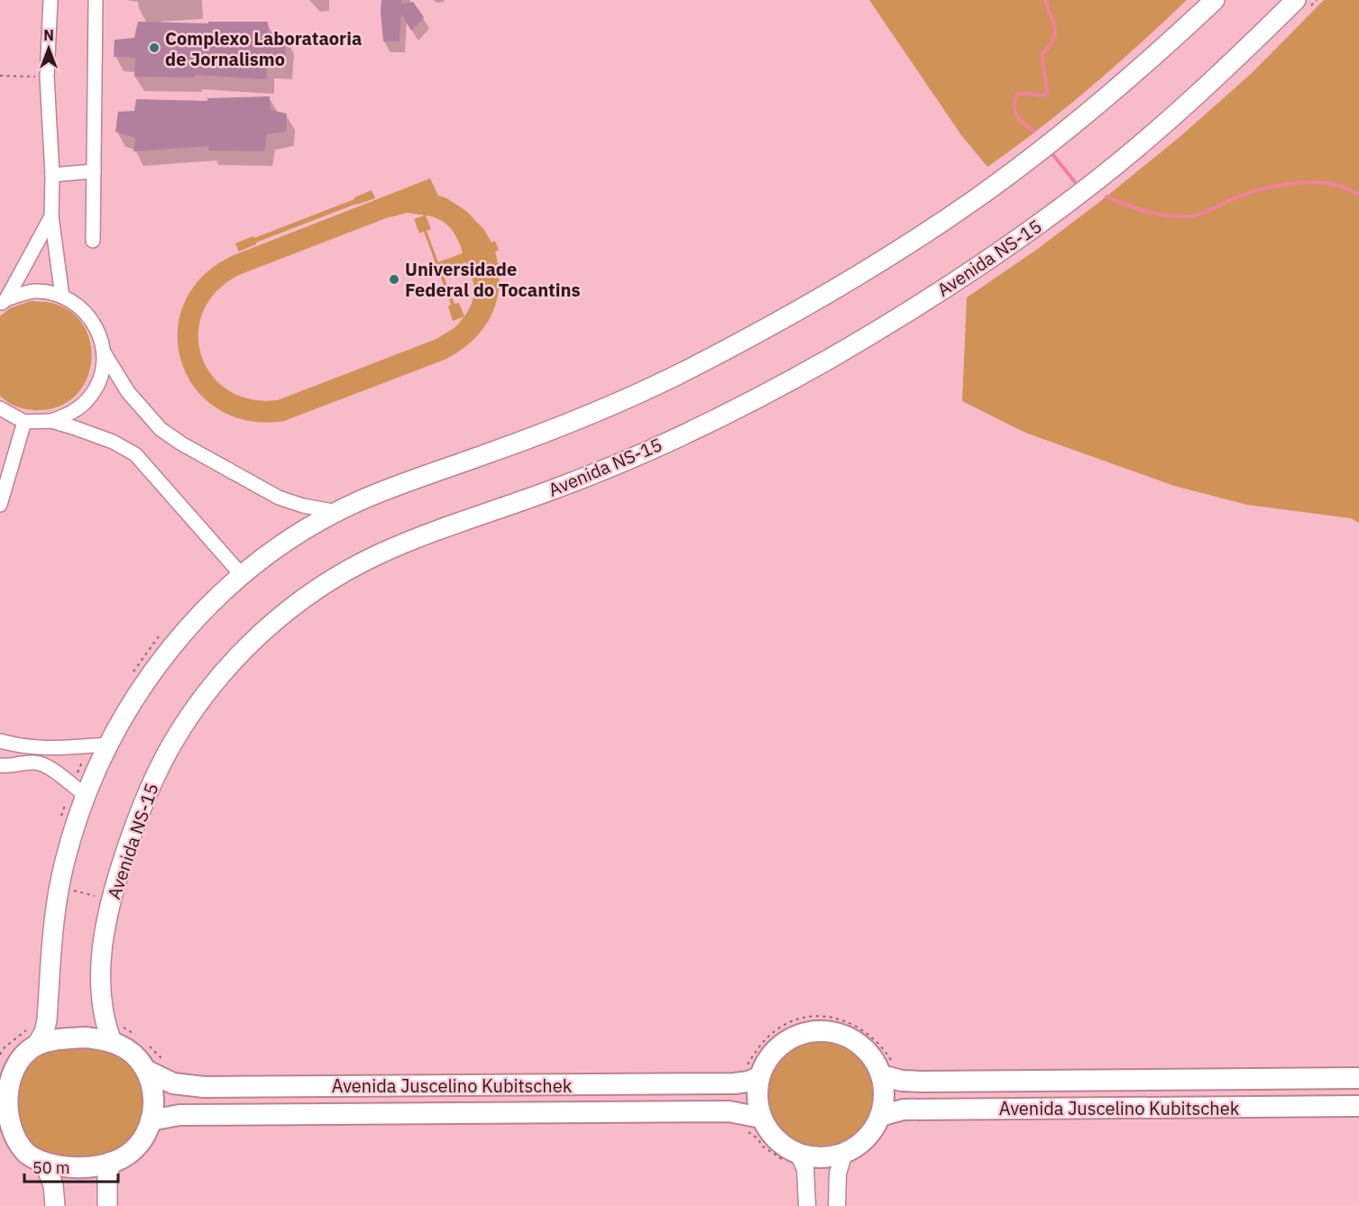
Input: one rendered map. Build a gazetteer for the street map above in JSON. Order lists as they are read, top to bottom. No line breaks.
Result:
{"streets":{"main road":["Avenida NS-15","Avenida Juscelino Kubitschek"]},"crossings":[["Avenida NS-15","Avenida Juscelino Kubitschek"]],"places":["Complexo Laborataoria de Jornalismo","Universidade Federal do Tocantins"],"scale_bar":"50 m","north":"top"}
